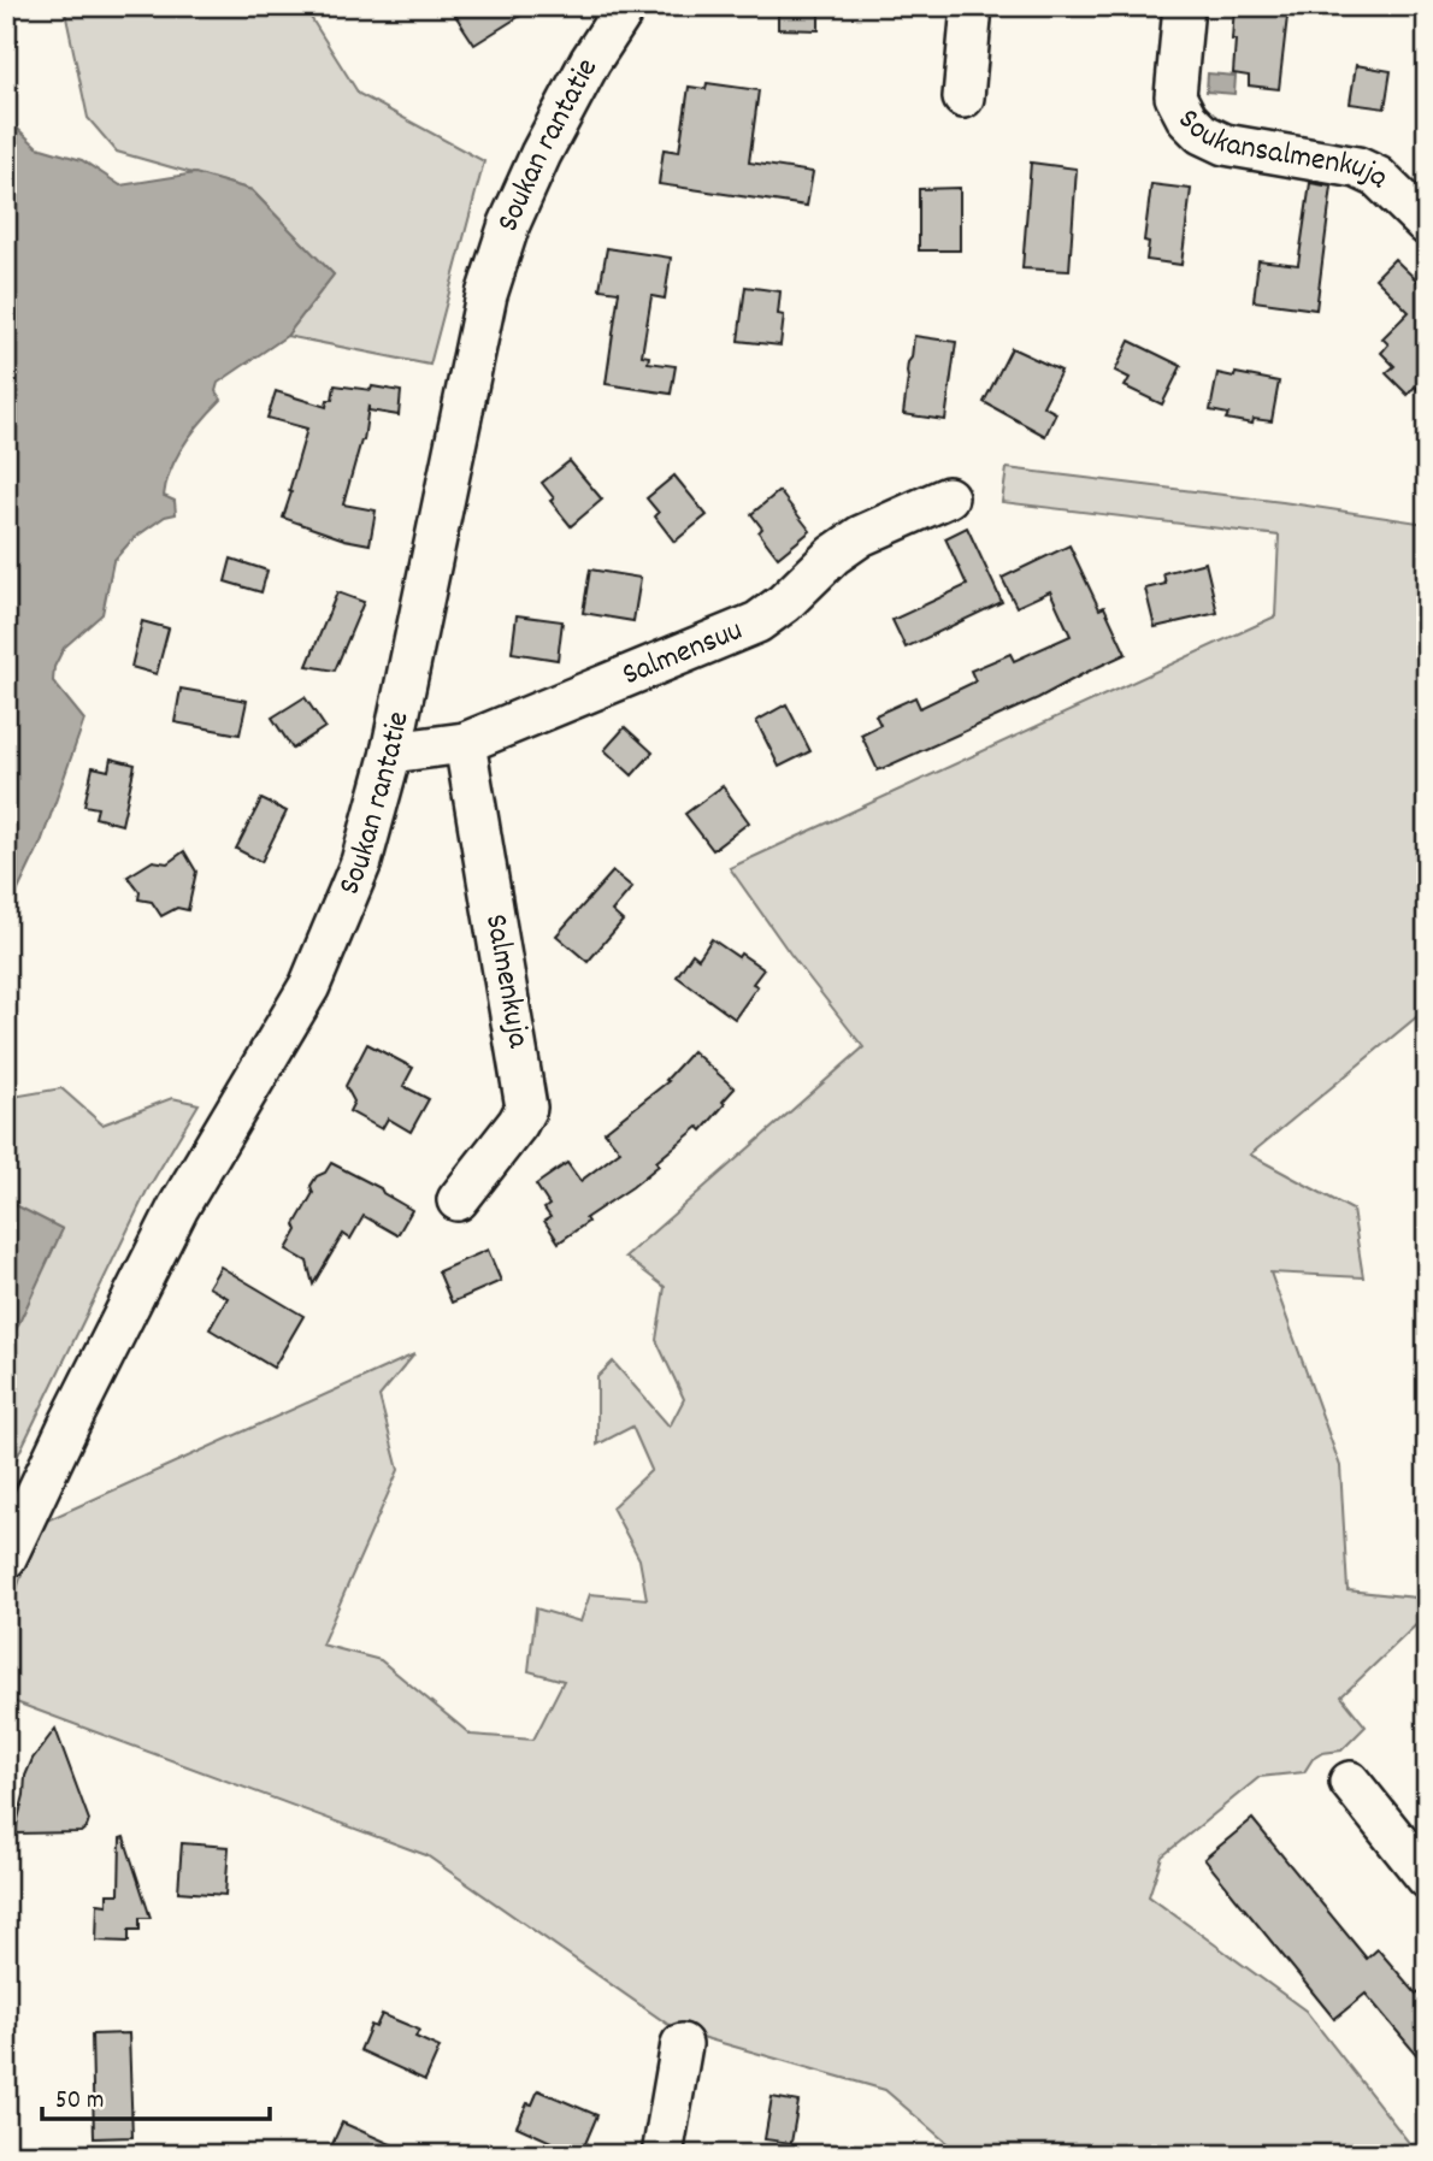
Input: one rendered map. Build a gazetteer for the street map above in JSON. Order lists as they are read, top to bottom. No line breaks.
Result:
{"streets":{"street":["Soukan rantatie","Soukansalmenkuja","Salmensuu","Salmenkuja"]},"crossings":[["Soukan rantatie","Salmensuu"],["Salmensuu","Salmenkuja"]],"scale_bar":"50 m"}
